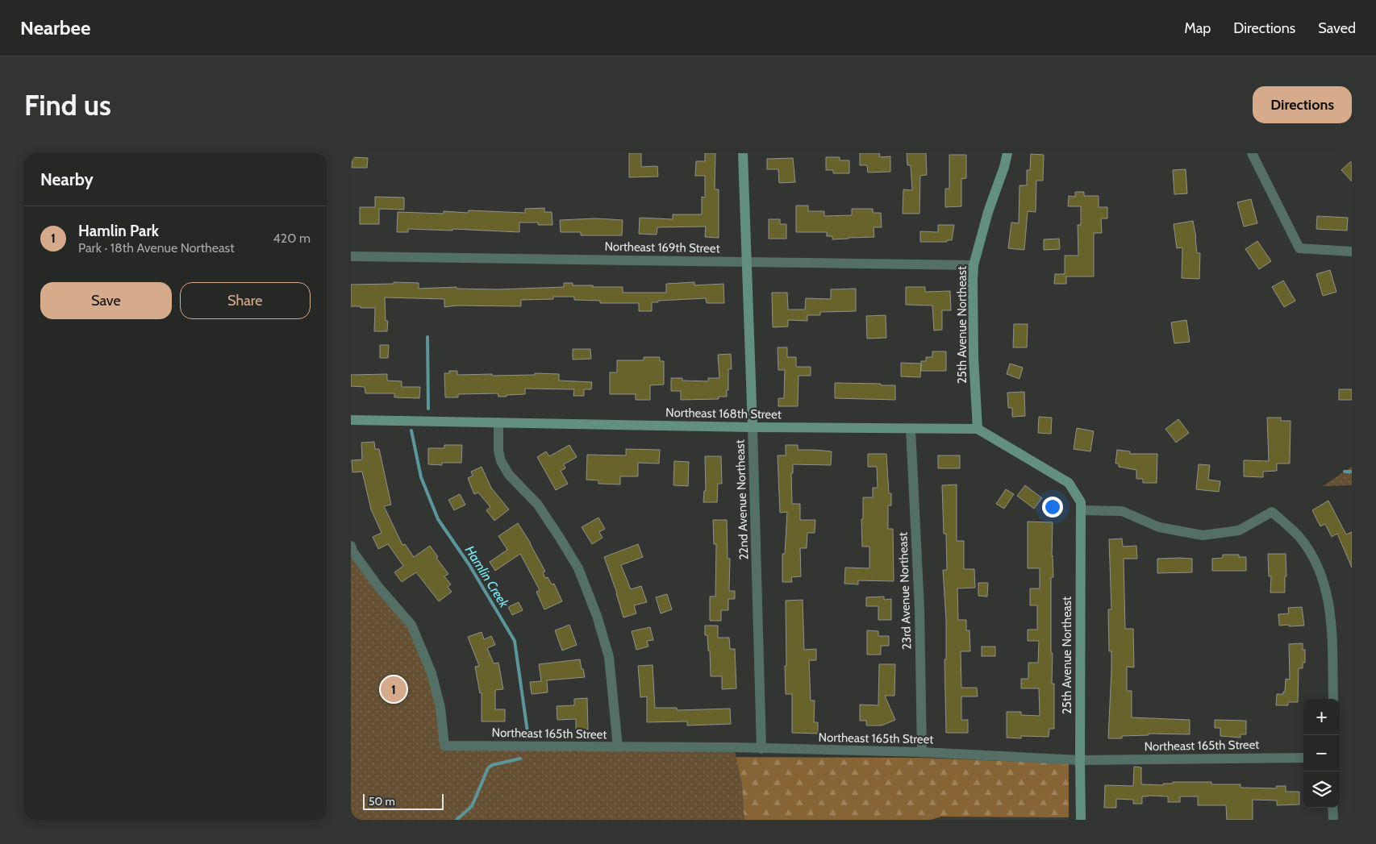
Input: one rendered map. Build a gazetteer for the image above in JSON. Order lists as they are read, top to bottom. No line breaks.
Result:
{"streets":{"street":["Northeast 169th Street","25th Avenue Northeast","Northeast 168th Street","22nd Avenue Northeast","23rd Avenue Northeast","Northeast 165th Street"]},"crossings":[["Northeast 169th Street","25th Avenue Northeast"],["Northeast 169th Street","22nd Avenue Northeast"],["25th Avenue Northeast","Northeast 168th Street"],["25th Avenue Northeast","Northeast 165th Street"],["Northeast 168th Street","22nd Avenue Northeast"],["Northeast 168th Street","23rd Avenue Northeast"],["22nd Avenue Northeast","Northeast 165th Street"],["23rd Avenue Northeast","Northeast 165th Street"]],"water":["Hamlin Creek"],"scale_bar":"50 m","page":{"header":"Nearbee","nav":["Map","Directions","Saved"],"buttons":["Directions",["Save","Share"]],"title":"Find us","heading":"Nearby","list":[{"mark":"1","name":"Hamlin Park","note":"Park · 18th Avenue Northeast","value":"420 m"}],"pins":"1","map_buttons":["+","−"],"scale":"50 m"}}
